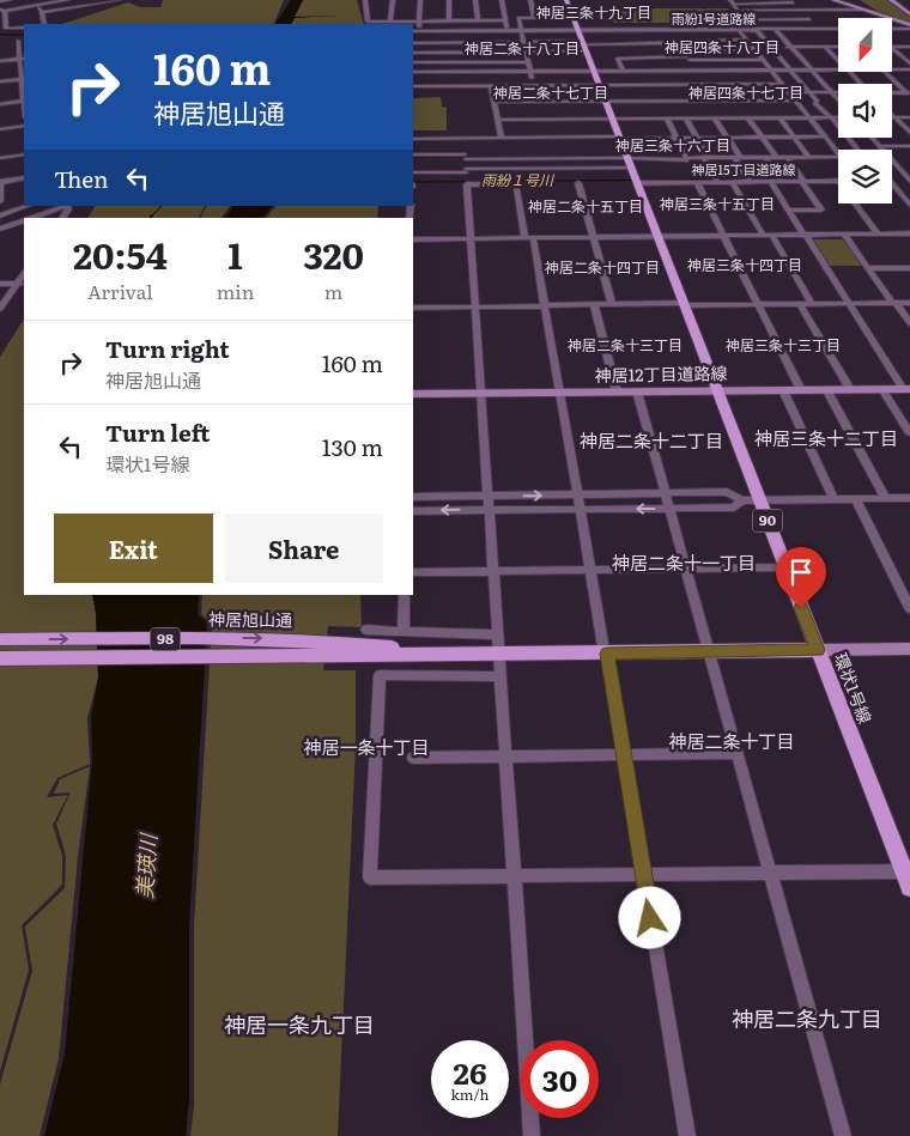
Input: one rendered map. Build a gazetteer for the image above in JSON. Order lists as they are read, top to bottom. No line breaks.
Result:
{"streets":{"main road":["90","神居旭山通","98","環状1号線"],"street":["雨紛1号道路線","神居15丁目道路線","神居12丁目道路線"]},"crossings":[["雨紛1号道路線","環状1号線"],["神居15丁目道路線","環状1号線"],["神居12丁目道路線","環状1号線"],["神居旭山通","環状1号線"]],"districts":["神居三条十九丁目","神居四条十八丁目","神居二条十八丁目","神居二条十七丁目","神居四条十七丁目","神居三条十六丁目","神居三条十五丁目","神居二条十五丁目","神居三条十四丁目","神居二条十四丁目","神居二条十三丁目","神居三条十三丁目","神居三条十二丁目","神居二条十二丁目","神居二条十一丁目","神居二条十丁目","神居一条十丁目","神居二条九丁目","神居一条九丁目"],"water":["雨紛１号川","美瑛川"],"north":"bottom","page":{"turn":["160 m","神居旭山通"],"then":"Then","eta":["20:54","Arrival","1","min","320","m"],"list":[{"name":"Turn right","note":"神居旭山通","value":"160 m"},{"name":"Turn left","note":"環状1号線","value":"130 m"}],"buttons":["Exit","Share"],"speed":"26 km/h","limit":"30"}}
